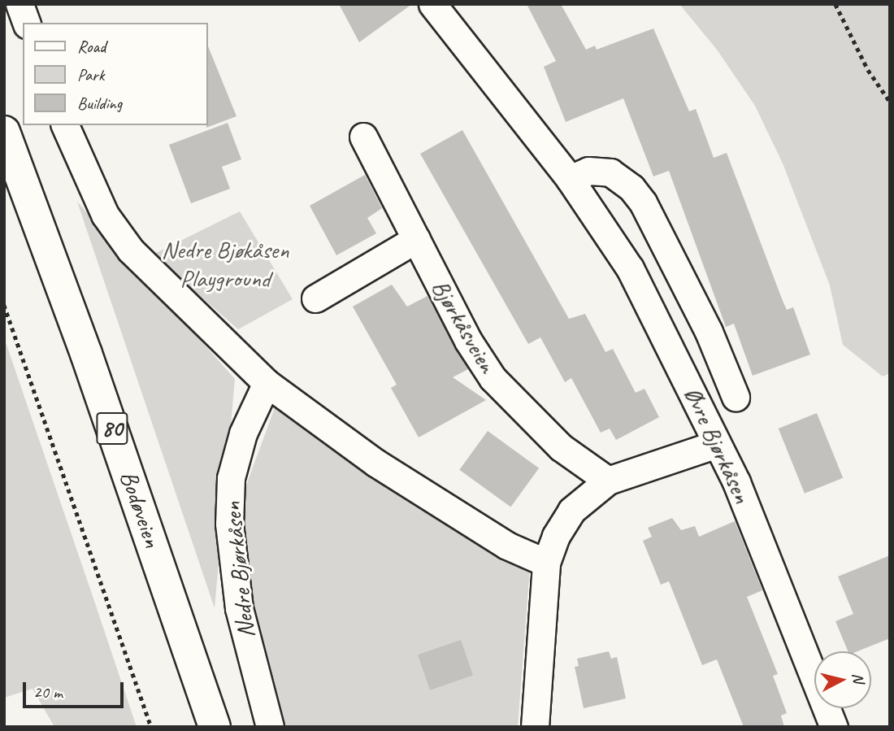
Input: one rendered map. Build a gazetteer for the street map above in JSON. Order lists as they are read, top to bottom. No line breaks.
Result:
{"streets":{"main road":["80","Bodøveien"],"street":["Bjørkåsveien","Øvre Bjørkåsen","Nedre Bjørkåsen"]},"parks":["Nedre Bjøkåsen Playground"],"legend":["Road","Park","Building"],"scale_bar":"20 m","north":"right"}
